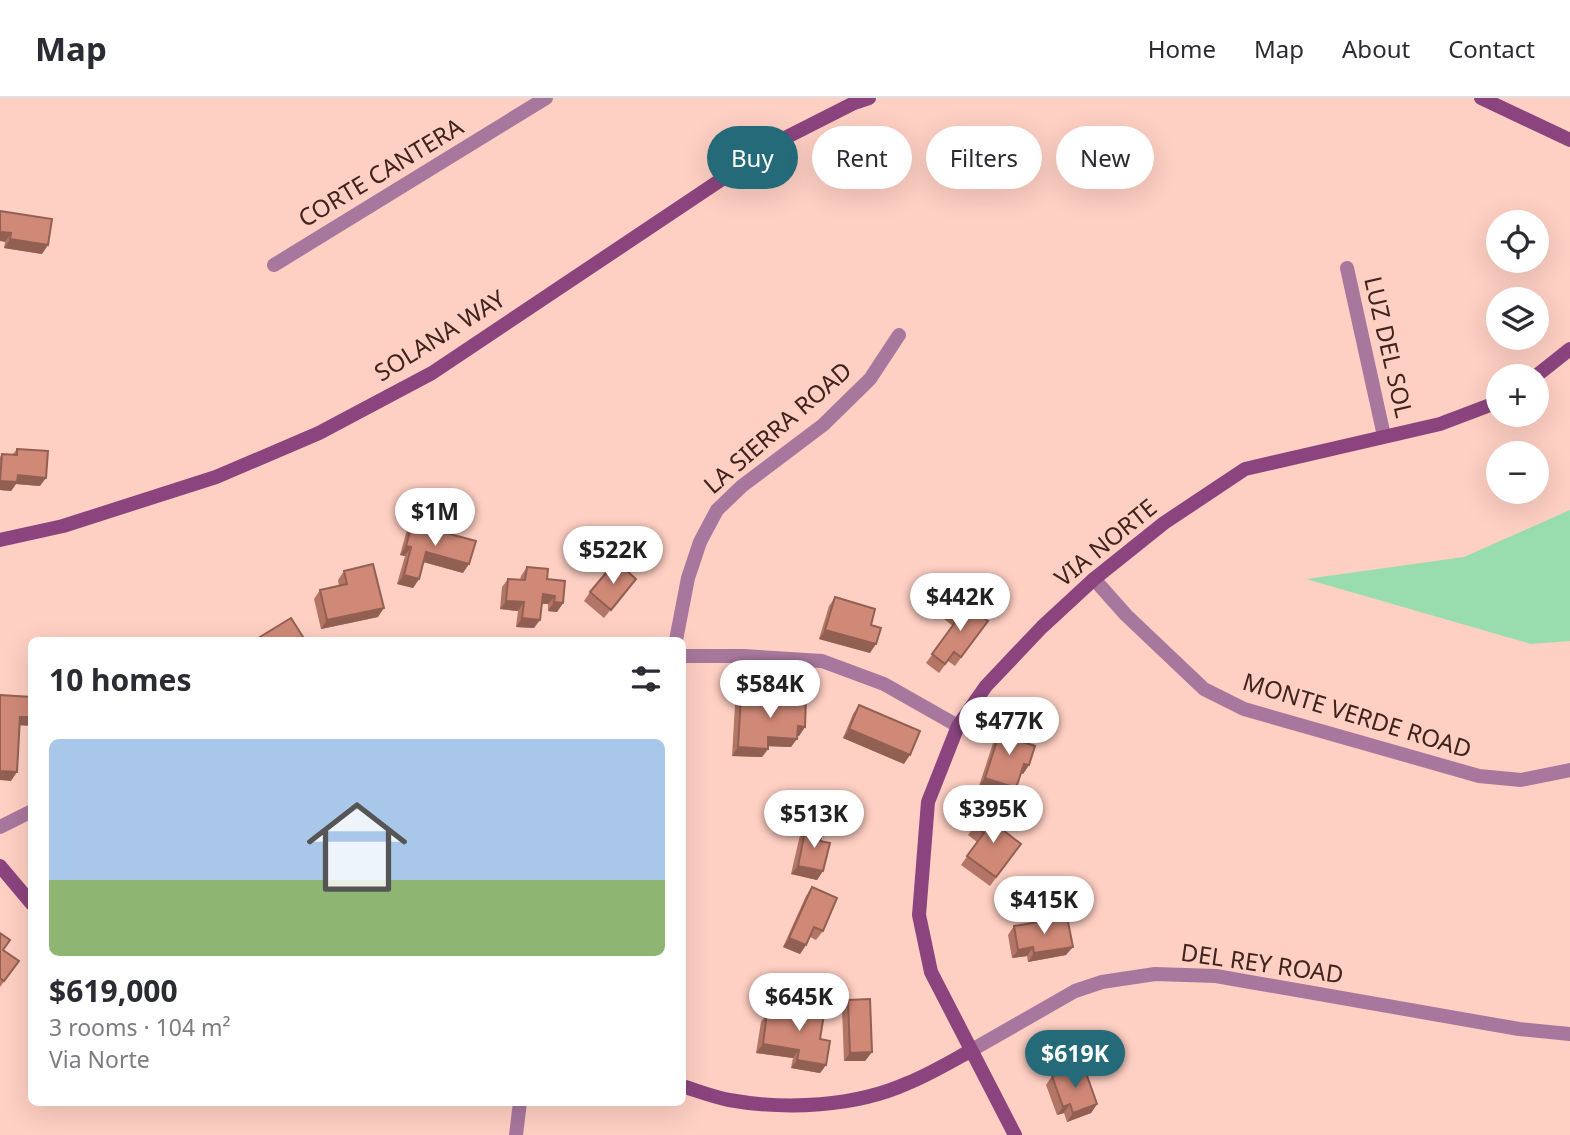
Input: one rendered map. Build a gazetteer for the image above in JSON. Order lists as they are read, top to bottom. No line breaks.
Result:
{"streets":{"street":["CORTE CANTERA","SOLANA WAY","LUZ DEL SOL","LA SIERRA ROAD","VIA NORTE","MONTE VERDE ROAD","DEL REY ROAD"]},"crossings":[["LUZ DEL SOL","VIA NORTE"],["VIA NORTE","MONTE VERDE ROAD"],["VIA NORTE","DEL REY ROAD"]],"page":{"header":"Map","nav":["Home","Map","About","Contact"],"chip":["Buy","Rent","Filters","New"],"map_buttons":["+","−"],"price":["$1M","$522K","$442K","$584K","$477K","$395K","$513K","$415K","$645K","$619K"],"heading":"10 homes","list":[{"name":"$619,000","note":"3 rooms · 104 m² · Via Norte"}]}}
